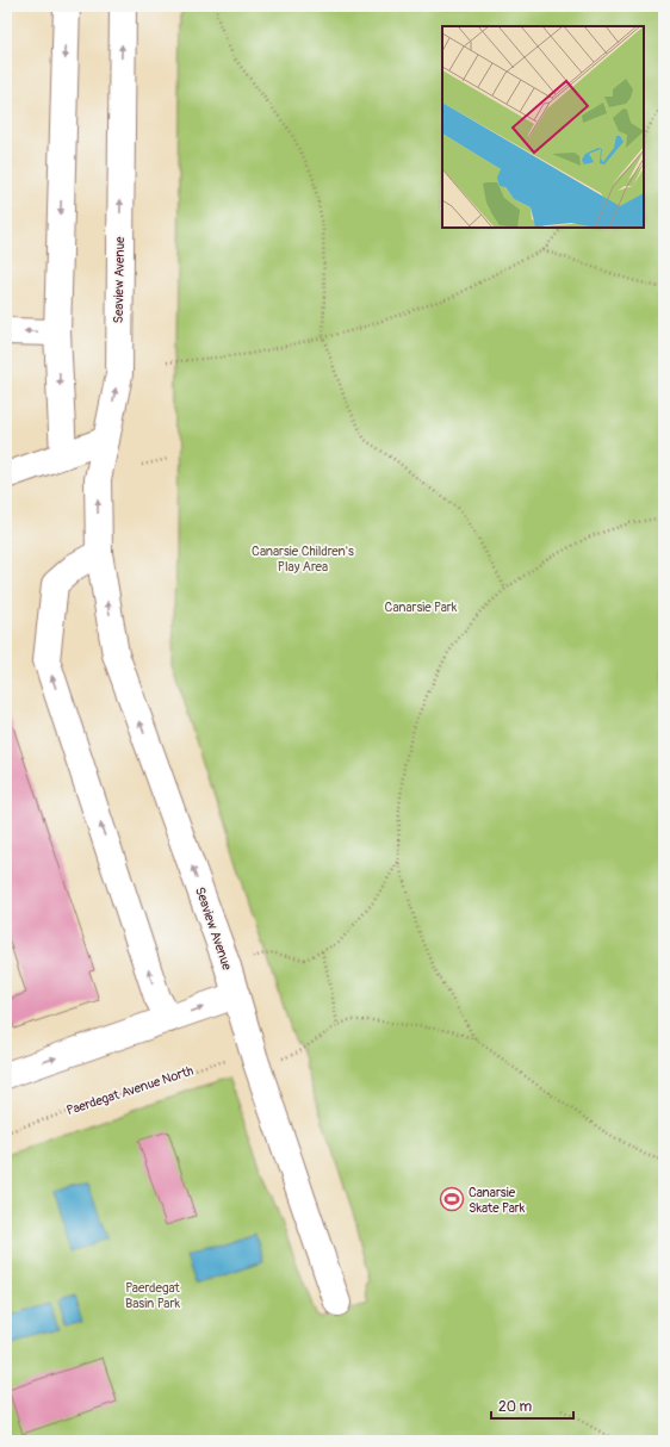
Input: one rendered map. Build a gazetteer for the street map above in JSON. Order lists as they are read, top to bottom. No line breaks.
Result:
{"streets":{"street":["Seaview Avenue"],"path":["Paerdegat Avenue North"]},"crossings":[["Seaview Avenue","Paerdegat Avenue North"]],"parks":["Canarsie Children's Play Area","Canarsie Park","Paerdegat Basin Park"],"places":{"sports":["Canarsie Skate Park"]},"scale_bar":"20 m"}
